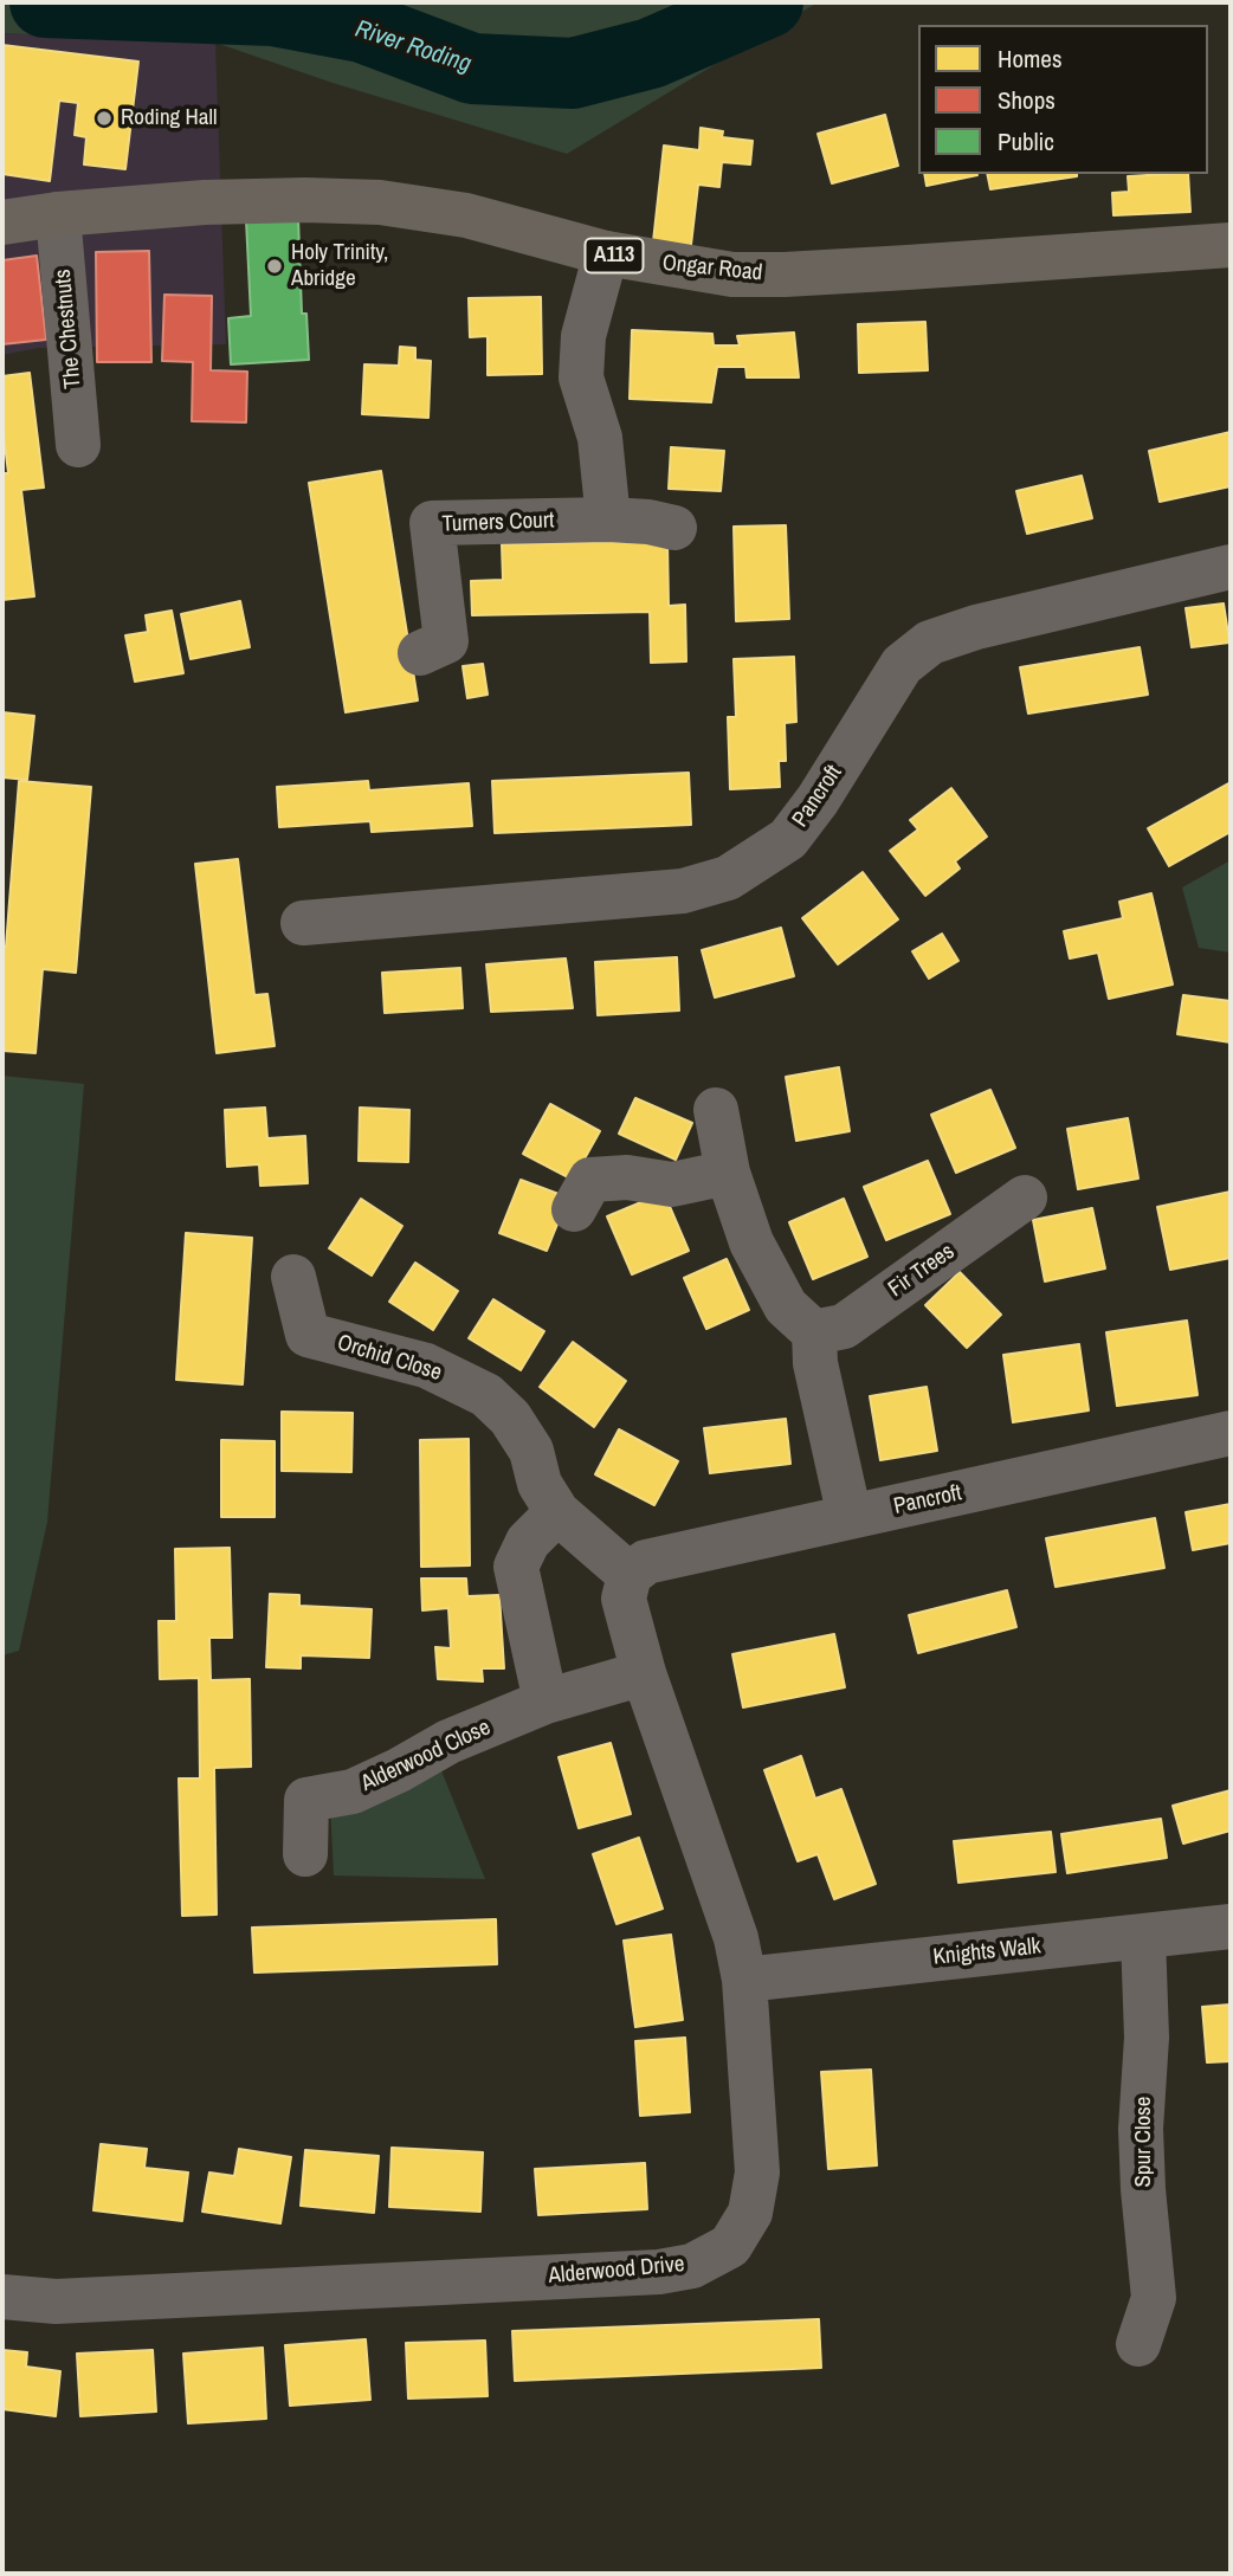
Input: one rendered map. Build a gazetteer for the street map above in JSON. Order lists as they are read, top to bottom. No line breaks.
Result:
{"streets":{"main road":["A113","Ongar Road"],"street":["The Chestnuts","Turners Court","Pancroft","Fir Trees","Orchid Close","Alderwood Close","Knights Walk","Spur Close","Alderwood Drive"]},"crossings":[["Ongar Road","The Chestnuts"],["Pancroft","Alderwood Drive"],["Knights Walk","Spur Close"],["Knights Walk","Alderwood Drive"]],"water":["River Roding"],"places":["Roding Hall","Holy Trinity, Abridge"],"legend":["Homes","Shops","Public"]}
